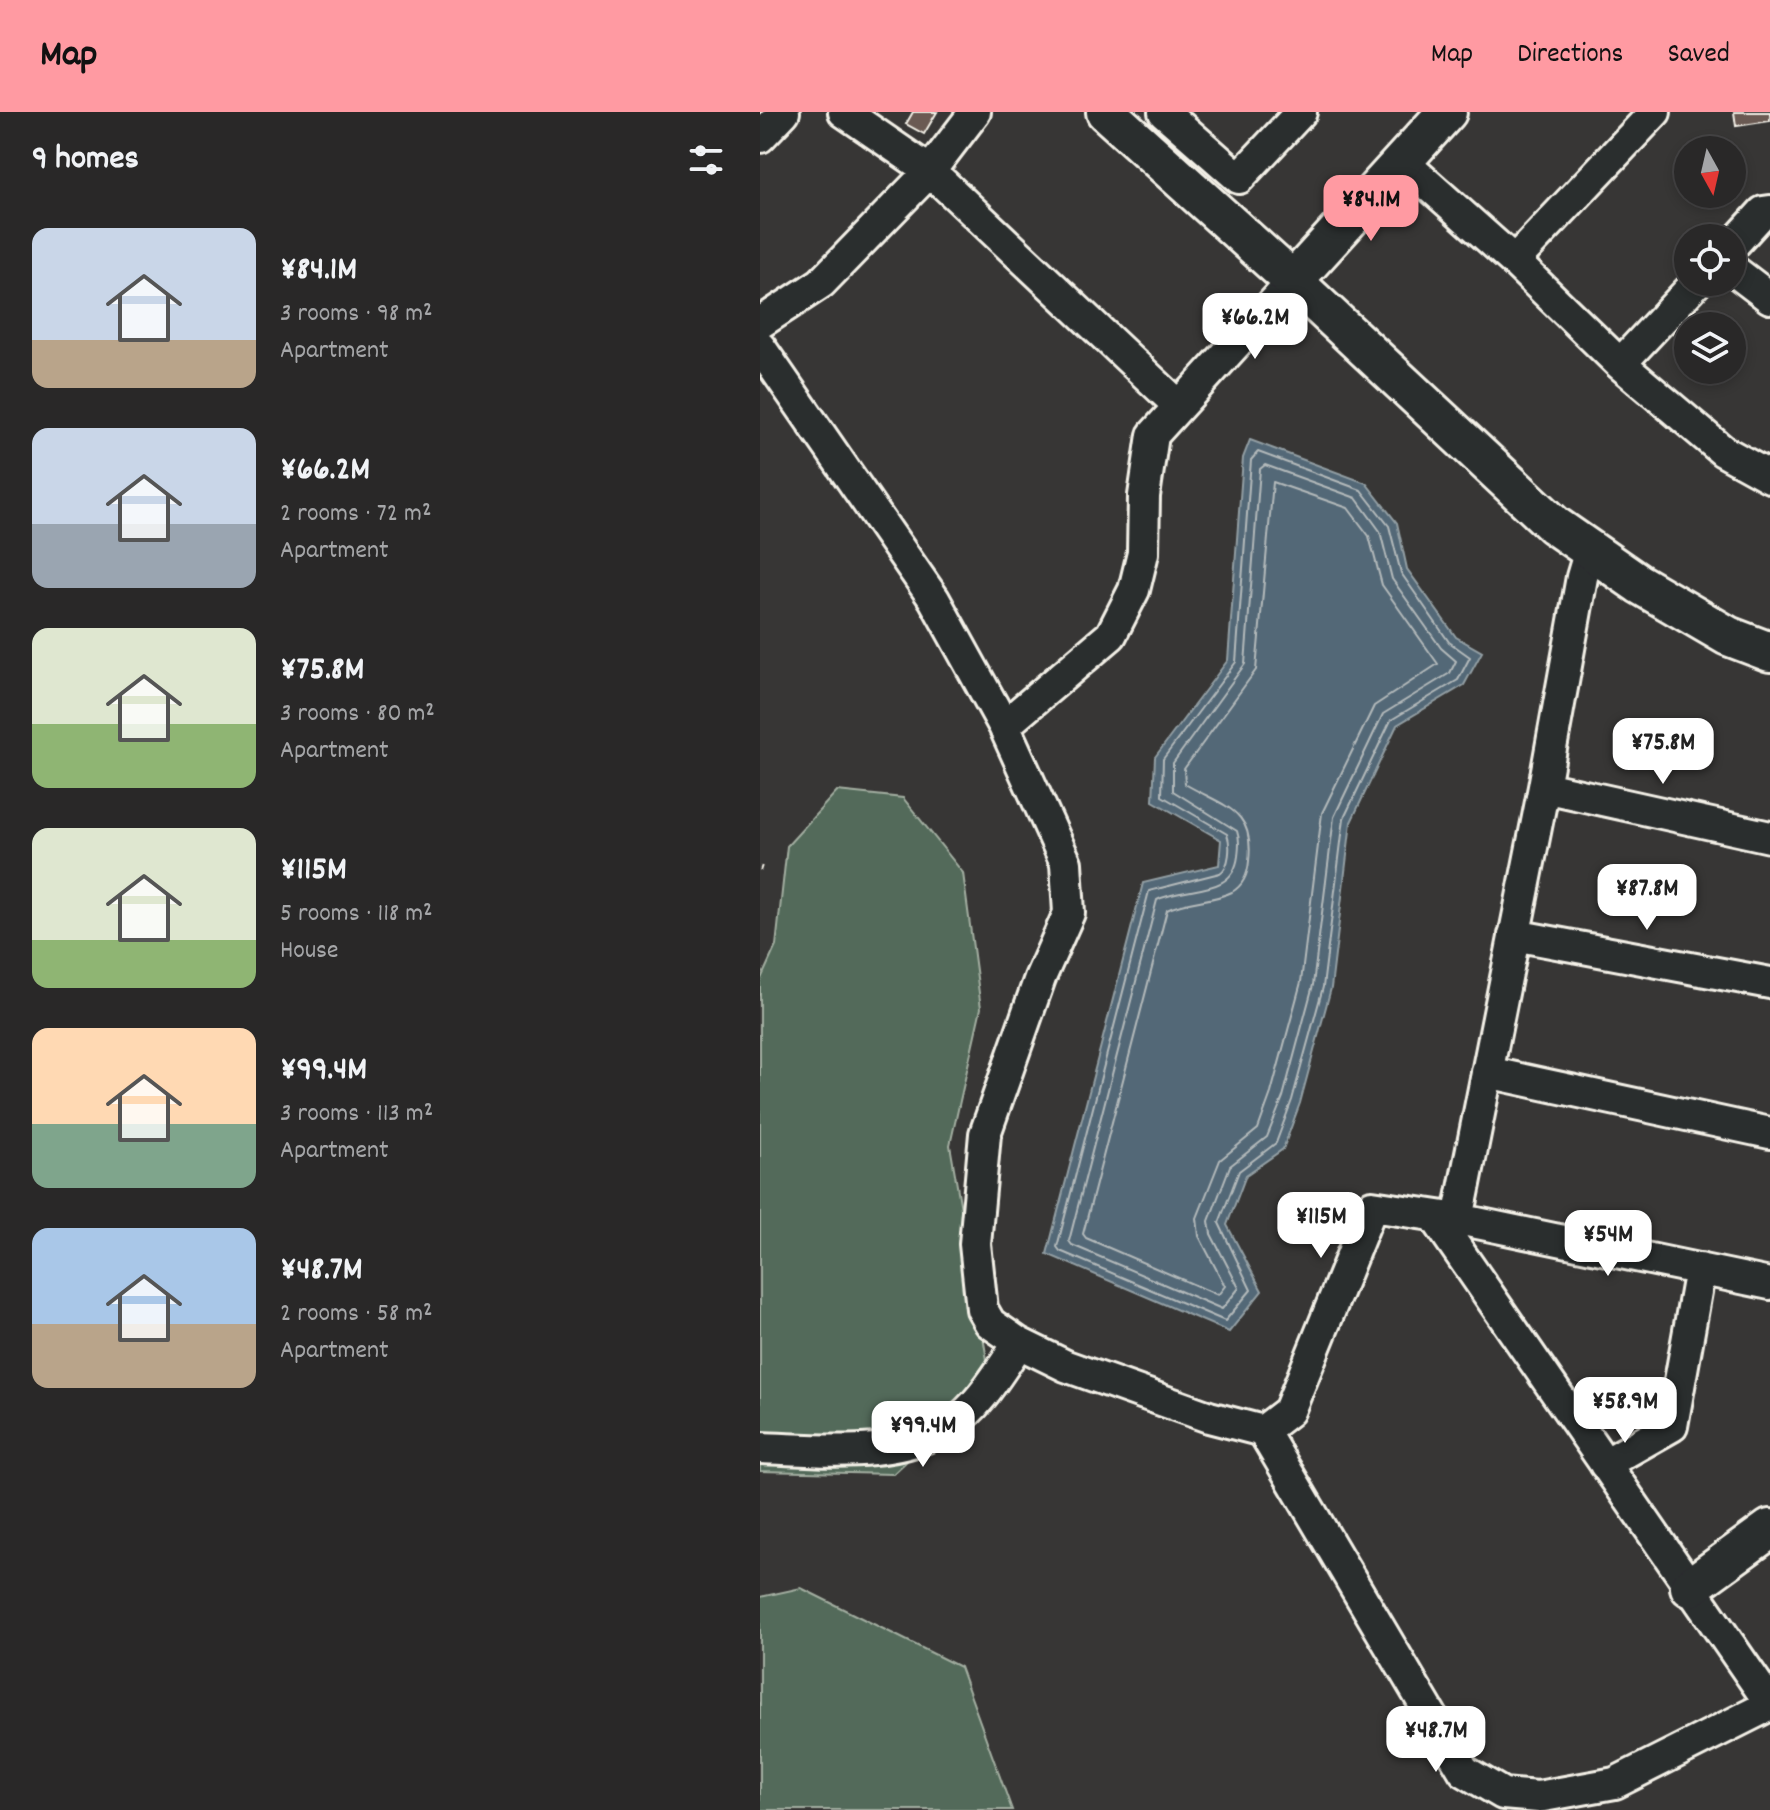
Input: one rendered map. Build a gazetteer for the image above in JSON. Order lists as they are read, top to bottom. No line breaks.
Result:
{"north":"bottom","page":{"header":"Map","nav":["Map","Directions","Saved"],"heading":"9 homes","price":["¥84.1M","¥66.2M","¥75.8M","¥87.8M","¥115M","¥54M","¥58.9M","¥99.4M","¥48.7M"],"list":[{"name":"¥84.1M","note":"3 rooms · 98 m² · Apartment"},{"name":"¥66.2M","note":"2 rooms · 72 m² · Apartment"},{"name":"¥75.8M","note":"3 rooms · 80 m² · Apartment"},{"name":"¥115M","note":"5 rooms · 118 m² · House"},{"name":"¥99.4M","note":"3 rooms · 113 m² · Apartment"},{"name":"¥48.7M","note":"2 rooms · 58 m² · Apartment"}]}}
